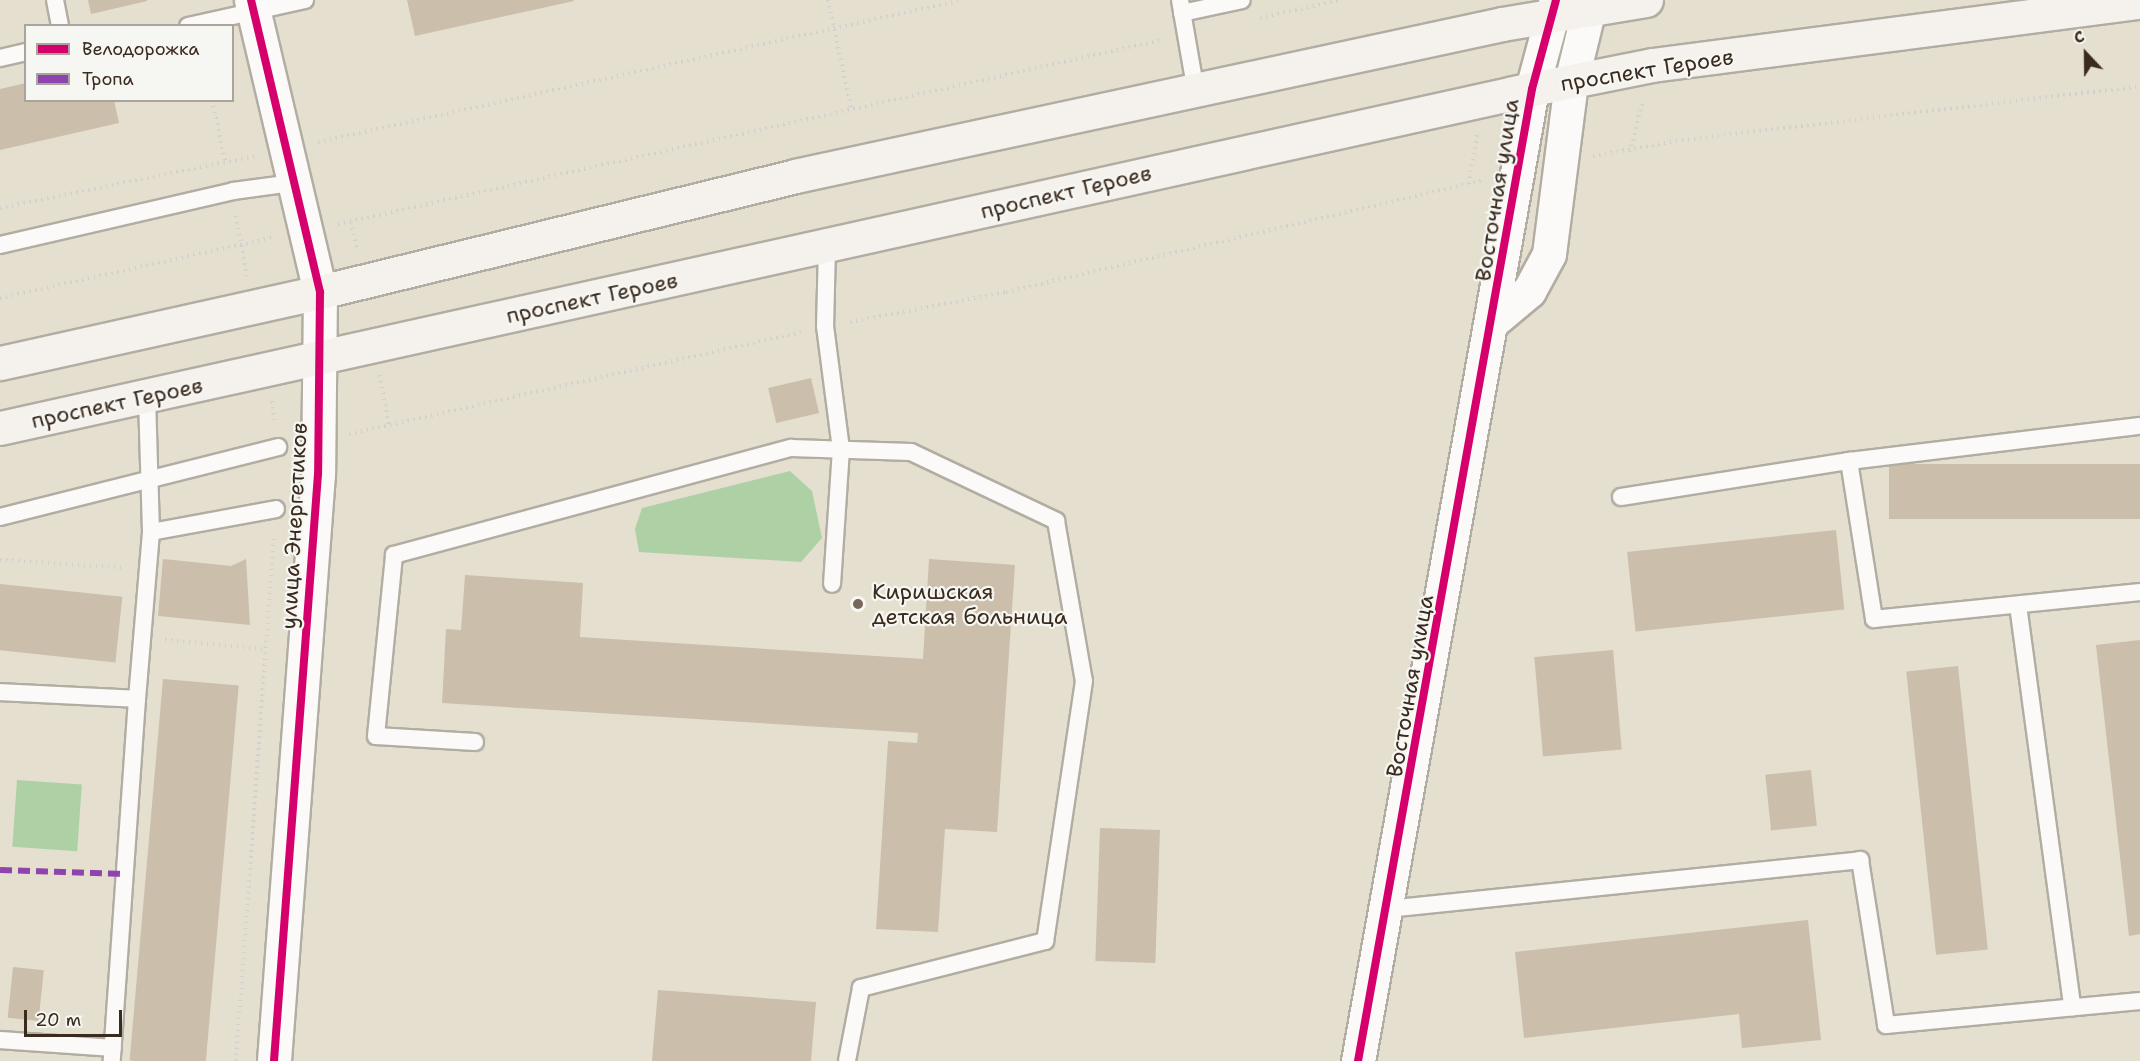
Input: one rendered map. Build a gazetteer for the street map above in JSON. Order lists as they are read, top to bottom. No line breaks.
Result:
{"streets":{"main road":["проспект Героев"],"street":["Восточная улица","улица Энергетиков"]},"crossings":[["проспект Героев","Восточная улица"],["проспект Героев","улица Энергетиков"]],"places":["Киришская детская больница"],"legend":["Велодорожка","Тропа"],"scale_bar":"20 m","north":"top"}
